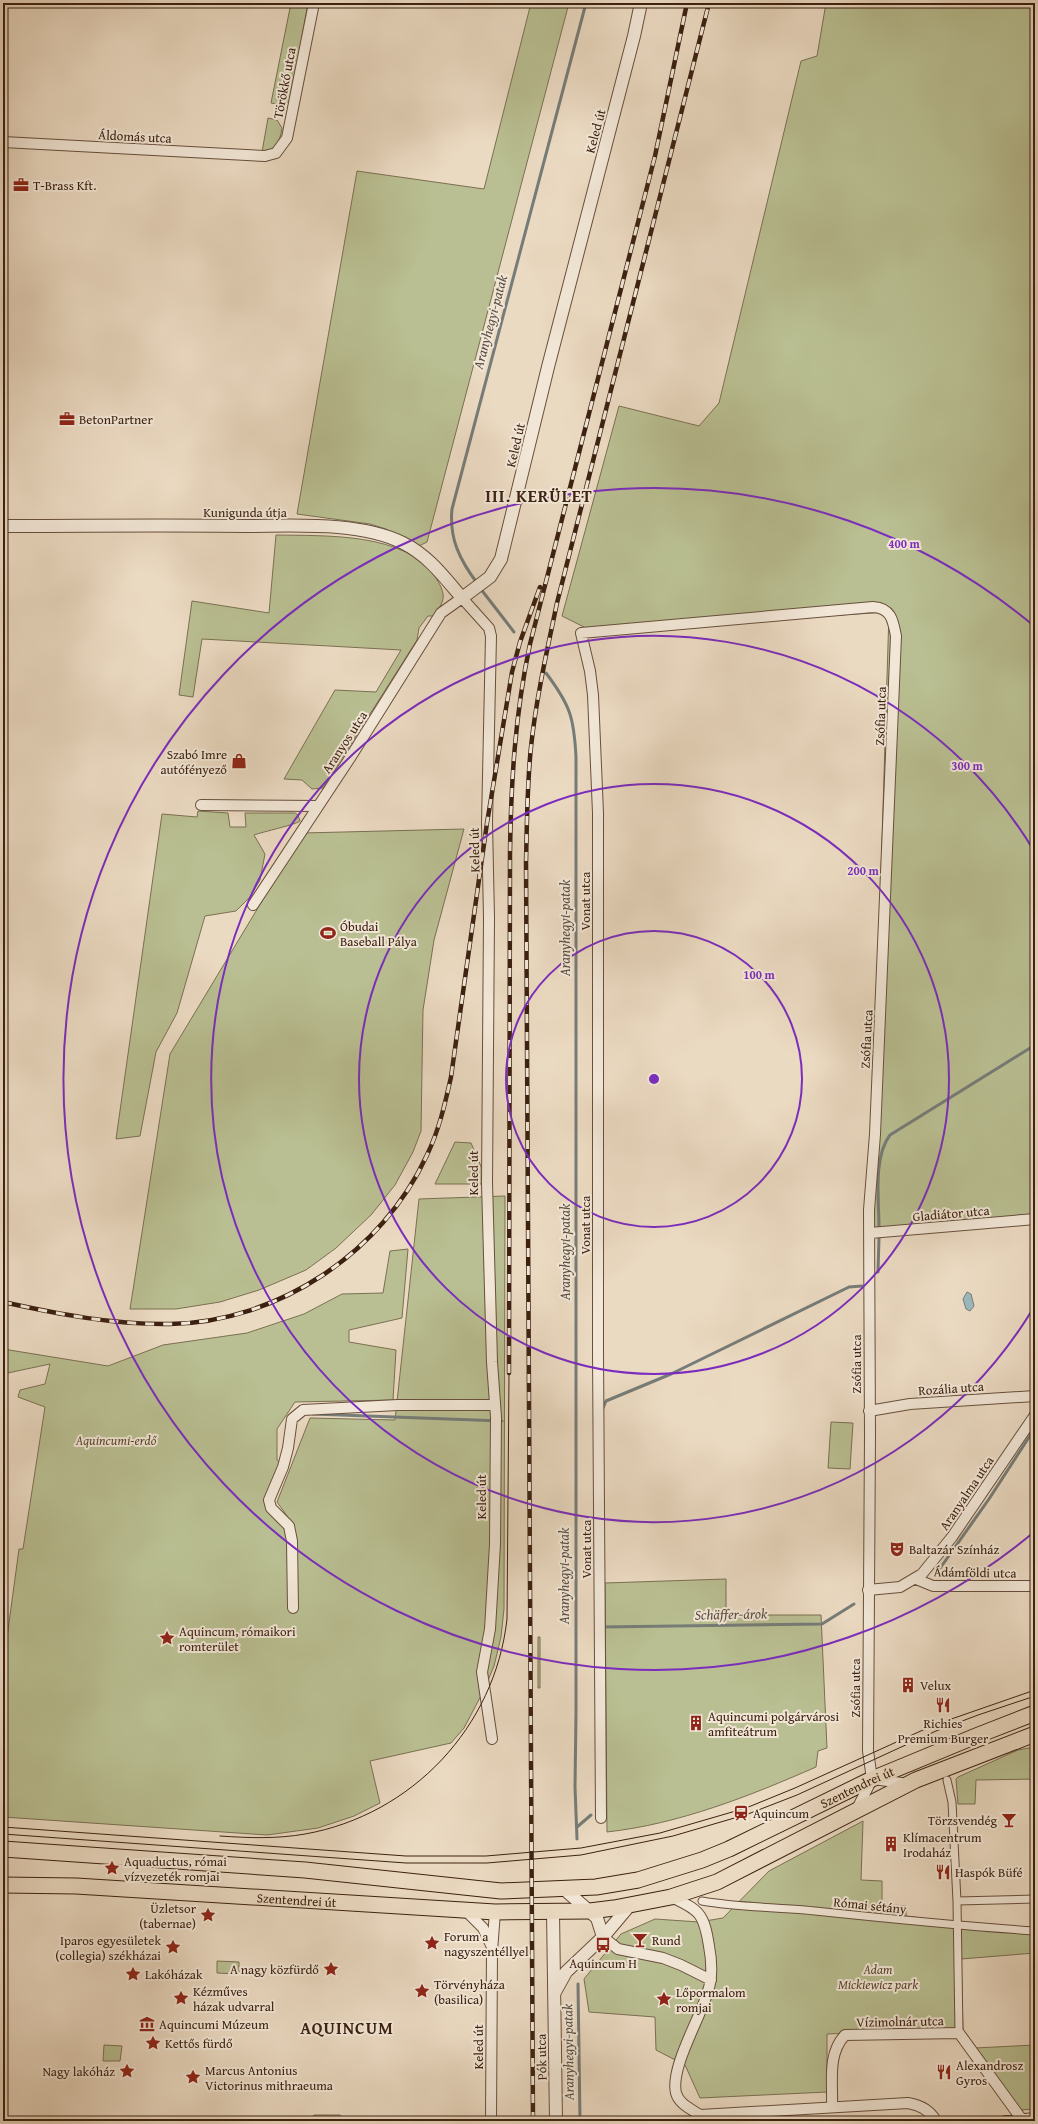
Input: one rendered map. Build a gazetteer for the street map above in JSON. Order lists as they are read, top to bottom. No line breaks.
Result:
{"streets":{"main road":["Szentendrei út"],"street":["Törökkő utca","Keled út","Áldomás utca","Kunigunda útja","Zsófia utca","Aranyos utca","Vonat utca","Gladiátor utca","Rozália utca","Aranyalma utca","Ádámföldi utca","Római sétány","Vízimolnár utca","Pók utca"]},"crossings":[["Törökkő utca","Áldomás utca"],["Keled út","Kunigunda útja"],["Keled út","Aranyos utca"],["Keled út","Szentendrei út"],["Kunigunda útja","Aranyos utca"],["Zsófia utca","Vonat utca"],["Zsófia utca","Gladiátor utca"],["Zsófia utca","Rozália utca"],["Zsófia utca","Aranyalma utca"],["Zsófia utca","Szentendrei út"],["Aranyalma utca","Ádámföldi utca"],["Szentendrei út","Pók utca"]],"districts":["III. KERÜLET","AQUINCUM"],"water":["Aranyhegyi-patak","Schäffer-árok"],"parks":["Aquincumi-erdő","Adam Mickiewicz park"],"places":{"office":["T-Brass Kft.","BetonPartner"],"shop":["Szabó Imre autófényező"],"sports":["Óbudai Baseball Pálya"],"theatre":["Baltazár Színház"],"place":["Aquincum, rómaikori romterület","Aquaductus, római vízvezeték romjai","Üzletsor (tabernae)","Forum a nagyszentéllyel","Iparos egyesületek (collegia) székházai","A nagy közfürdő","Lakóházak","Törvényháza (basilica)","Kézműves házak udvarral","Lőpormalom romjai","Kettős fürdő","Nagy lakóház","Marcus Antonius Victorinus mithraeuma"],"building":["Velux","Aquincumi polgárvárosi amfiteátrum","Klímacentrum Irodaház"],"restaurant":["Richies Premium Burger","Haspók Büfé","Alexandrosz Gyros"],"station":["Aquincum"],"bar":["Törzsvendég","Rund"],"bus stop":["Aquincum H"],"museum":["Aquincumi Múzeum"]},"rings":["400 m","300 m","200 m","100 m"]}
